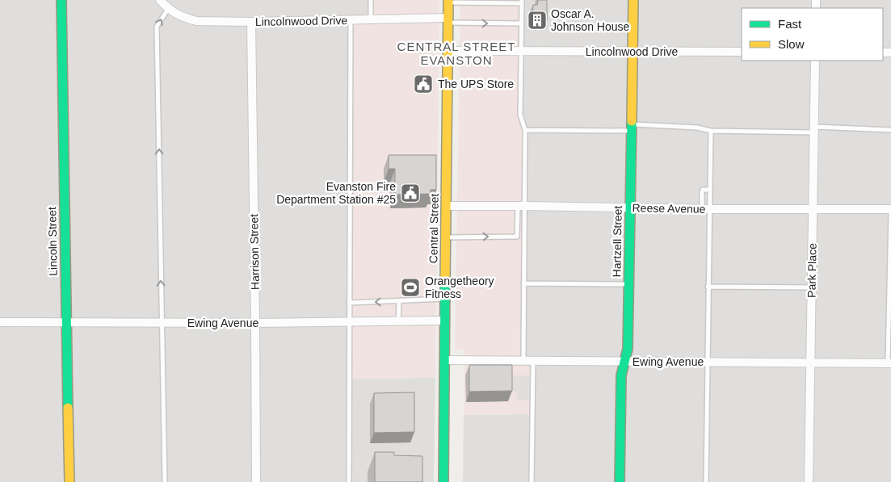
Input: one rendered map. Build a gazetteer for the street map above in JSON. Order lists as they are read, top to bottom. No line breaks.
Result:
{"streets":{"street":["Lincolnwood Drive","Reese Avenue","Central Street","Lincoln Street","Hartzell Street","Harrison Street","Park Place","Ewing Avenue"]},"crossings":[["Lincolnwood Drive","Central Street"],["Lincolnwood Drive","Hartzell Street"],["Lincolnwood Drive","Harrison Street"],["Reese Avenue","Central Street"],["Reese Avenue","Hartzell Street"],["Reese Avenue","Park Place"],["Central Street","Ewing Avenue"],["Lincoln Street","Ewing Avenue"],["Hartzell Street","Ewing Avenue"],["Harrison Street","Ewing Avenue"],["Park Place","Ewing Avenue"]],"districts":["CENTRAL STREET EVANSTON"],"places":{"building":["Oscar A. Johnson House"],"public building":["The UPS Store","Evanston Fire Department Station #25"],"sports":["Orangetheory Fitness"]},"legend":["Fast","Slow"]}
